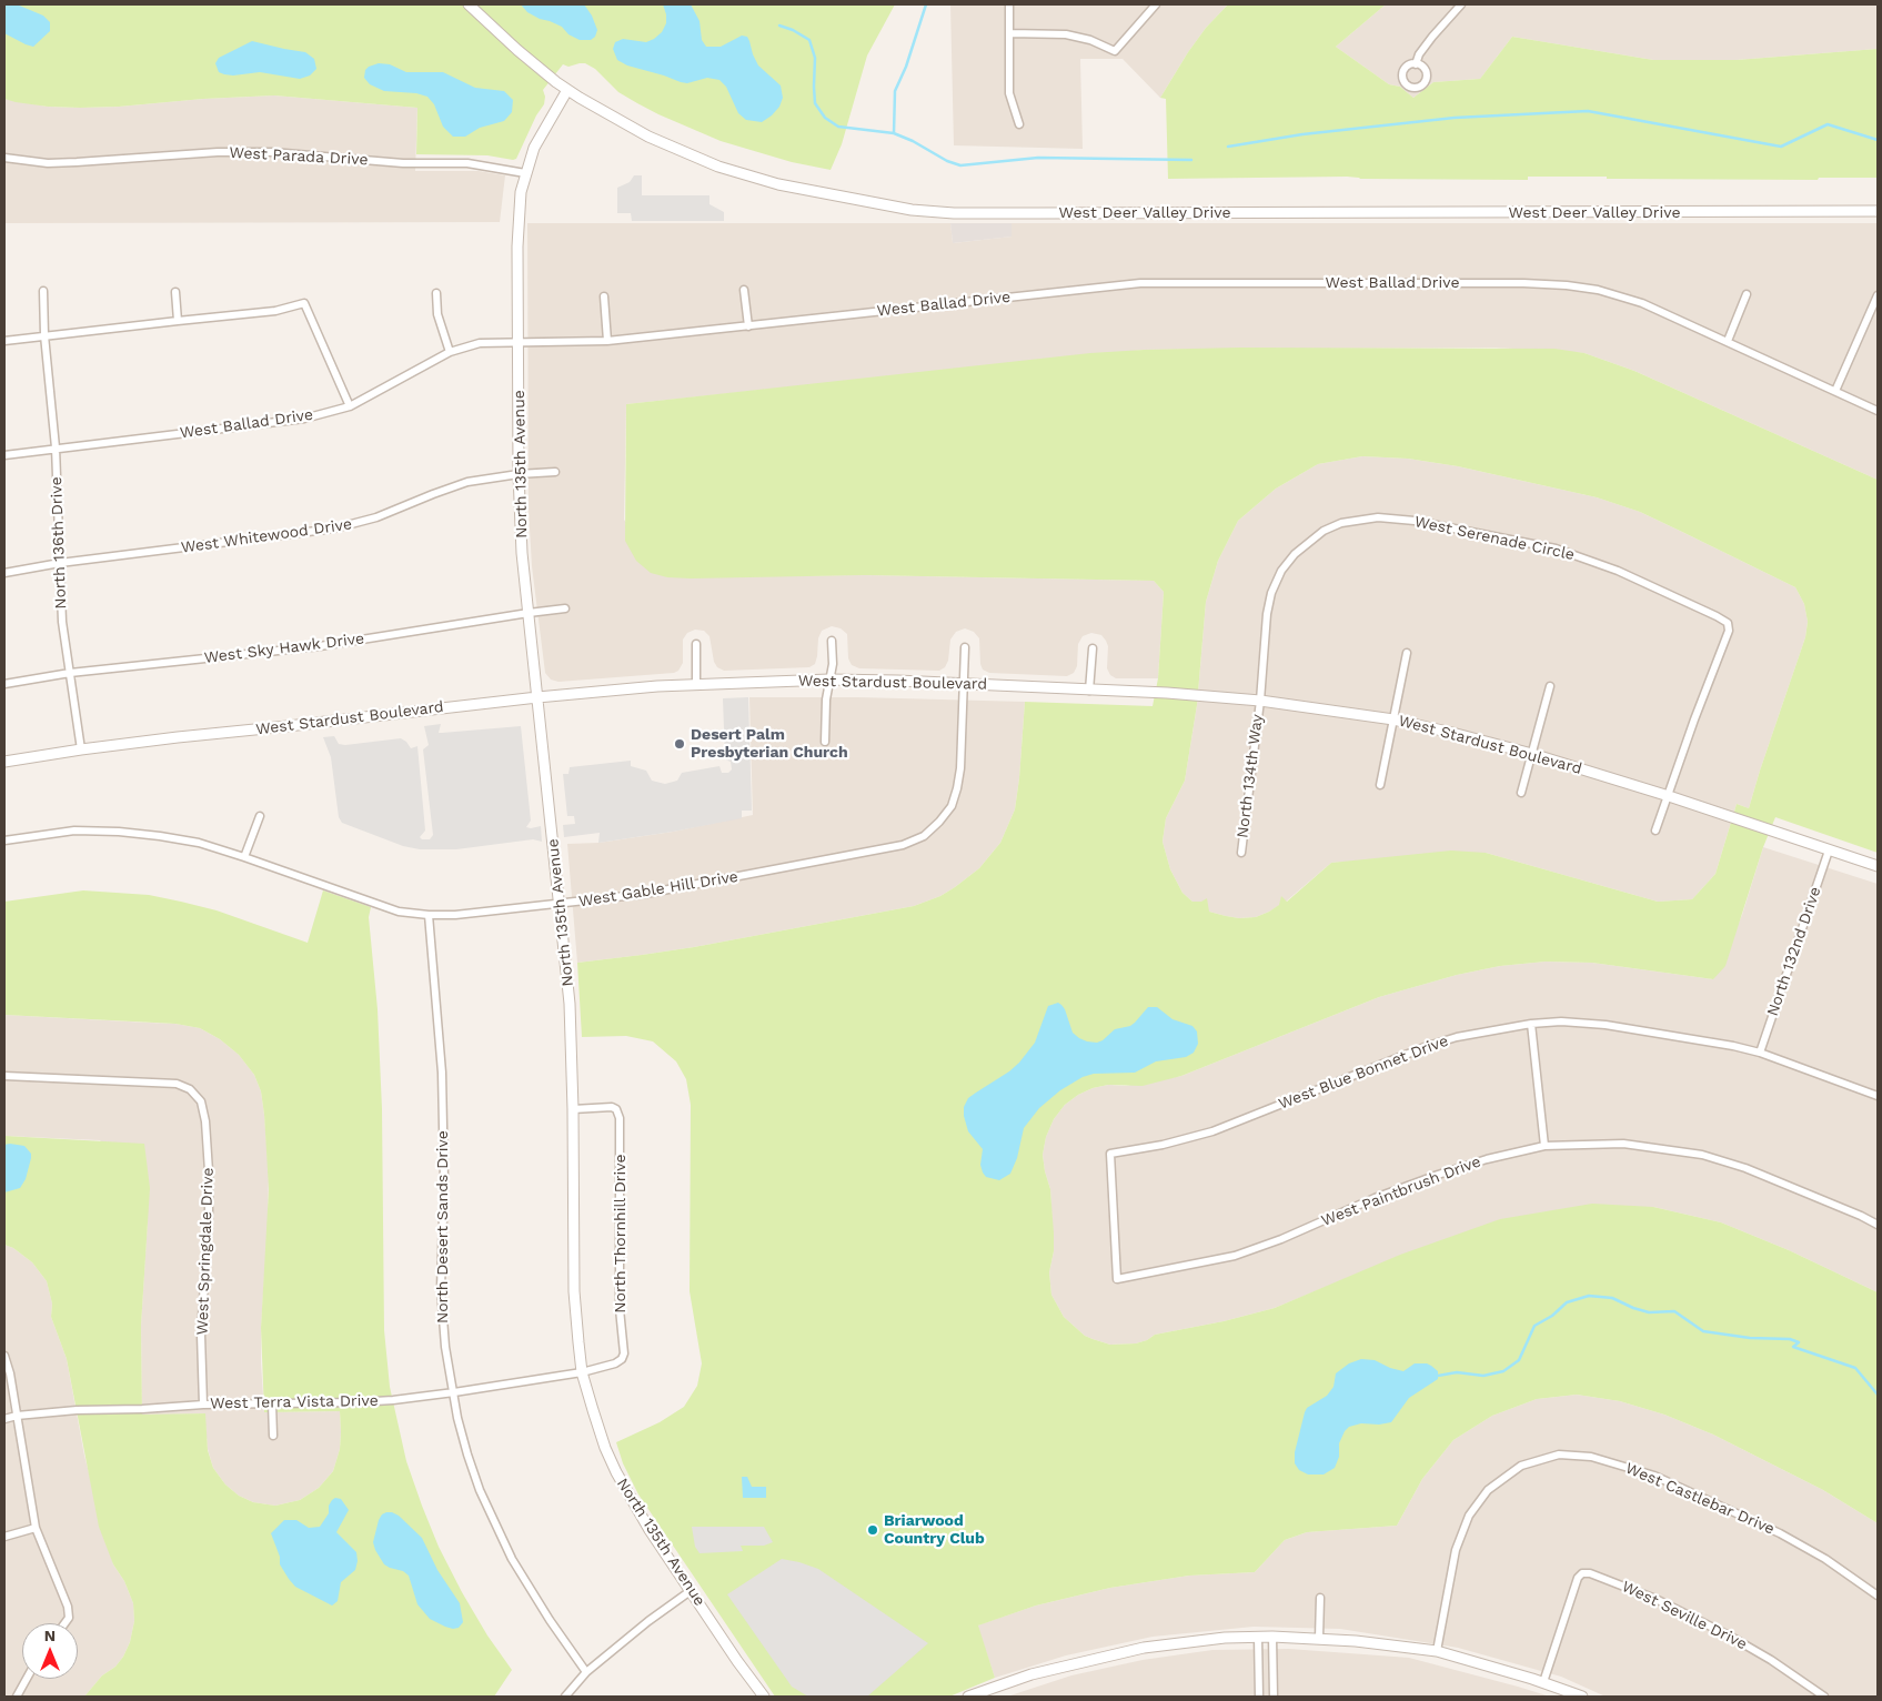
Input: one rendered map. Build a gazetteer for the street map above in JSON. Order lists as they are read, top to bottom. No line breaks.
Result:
{"streets":{"street":["West Parada Drive","West Deer Valley Drive","West Ballad Drive","North 135th Avenue","West Whitewood Drive","West Serenade Circle","North 136th Drive","West Sky Hawk Drive","West Stardust Boulevard","North 134th Way","West Gable Hill Drive","North 132nd Drive","West Blue Bonnet Drive","West Paintbrush Drive","North Desert Sands Drive","North Thornhill Drive","West Springdale Drive","West Terra Vista Drive","West Castlebar Drive","West Seville Drive"]},"crossings":[["West Parada Drive","North 135th Avenue"],["West Deer Valley Drive","North 135th Avenue"],["West Ballad Drive","North 135th Avenue"],["West Ballad Drive","North 136th Drive"],["North 135th Avenue","West Whitewood Drive"],["North 135th Avenue","West Sky Hawk Drive"],["North 135th Avenue","West Stardust Boulevard"],["North 135th Avenue","West Gable Hill Drive"],["North 135th Avenue","North Thornhill Drive"],["North 135th Avenue","West Terra Vista Drive"],["West Whitewood Drive","North 136th Drive"],["West Serenade Circle","West Stardust Boulevard"],["West Serenade Circle","North 134th Way"],["North 136th Drive","West Sky Hawk Drive"],["North 136th Drive","West Stardust Boulevard"],["West Stardust Boulevard","North 134th Way"],["West Stardust Boulevard","West Gable Hill Drive"],["West Stardust Boulevard","North 132nd Drive"],["West Gable Hill Drive","North Desert Sands Drive"],["North 132nd Drive","West Blue Bonnet Drive"],["West Blue Bonnet Drive","West Paintbrush Drive"],["North Desert Sands Drive","West Terra Vista Drive"],["North Thornhill Drive","West Terra Vista Drive"],["West Springdale Drive","West Terra Vista Drive"]],"places":["Desert Palm Presbyterian Church","Briarwood Country Club"],"north":"top"}
